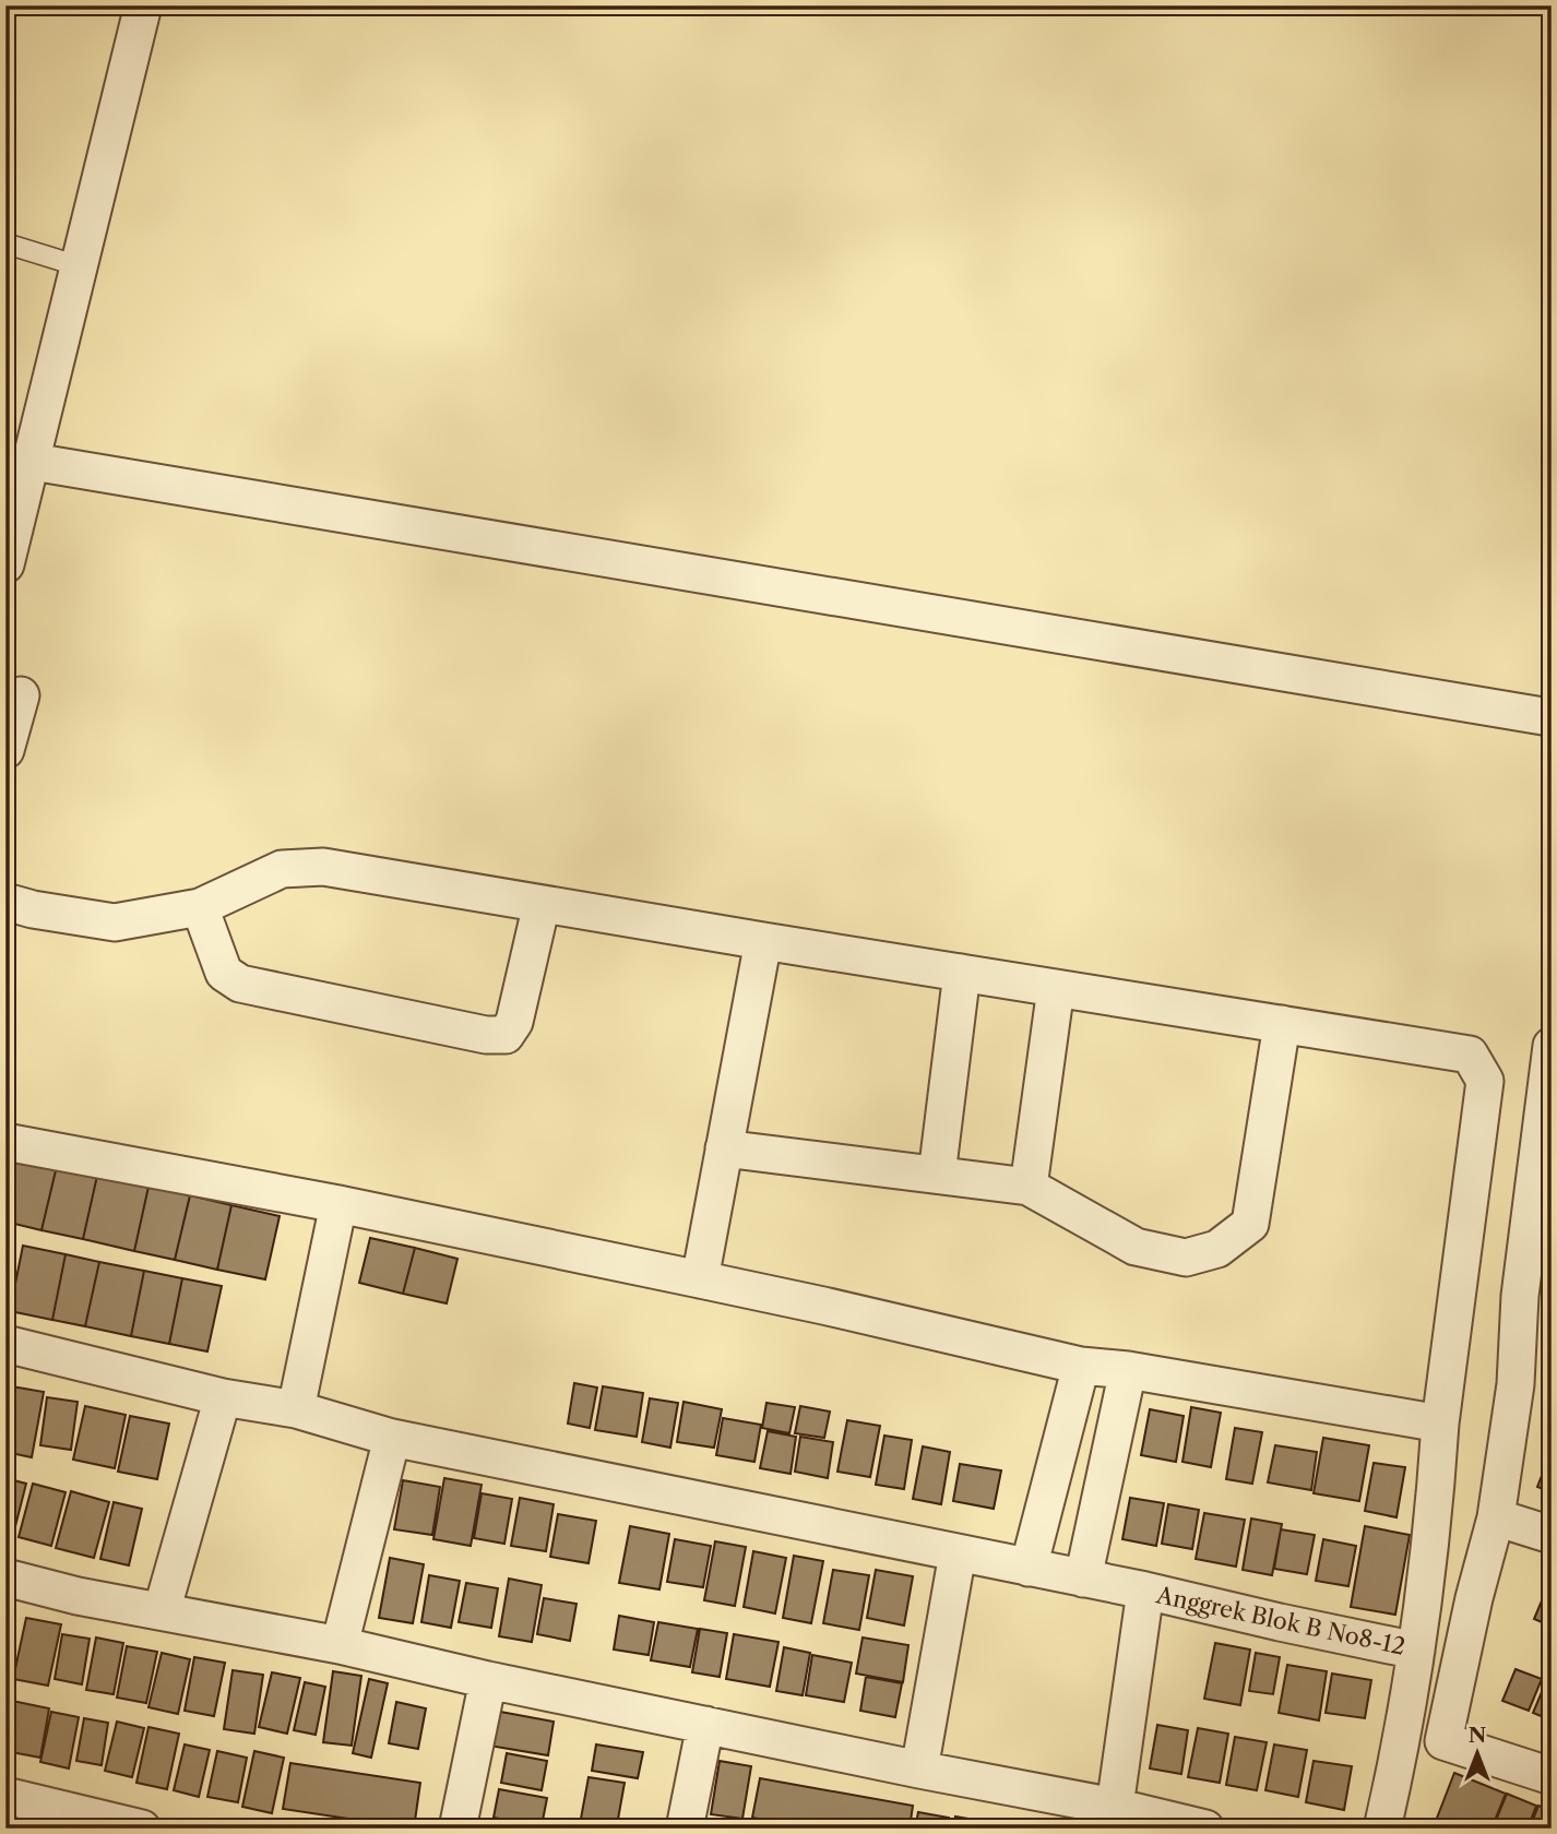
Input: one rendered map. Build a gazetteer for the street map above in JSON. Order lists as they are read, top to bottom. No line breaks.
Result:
{"streets":{"street":["Anggrek Blok B No8-12"]},"north":"top"}
